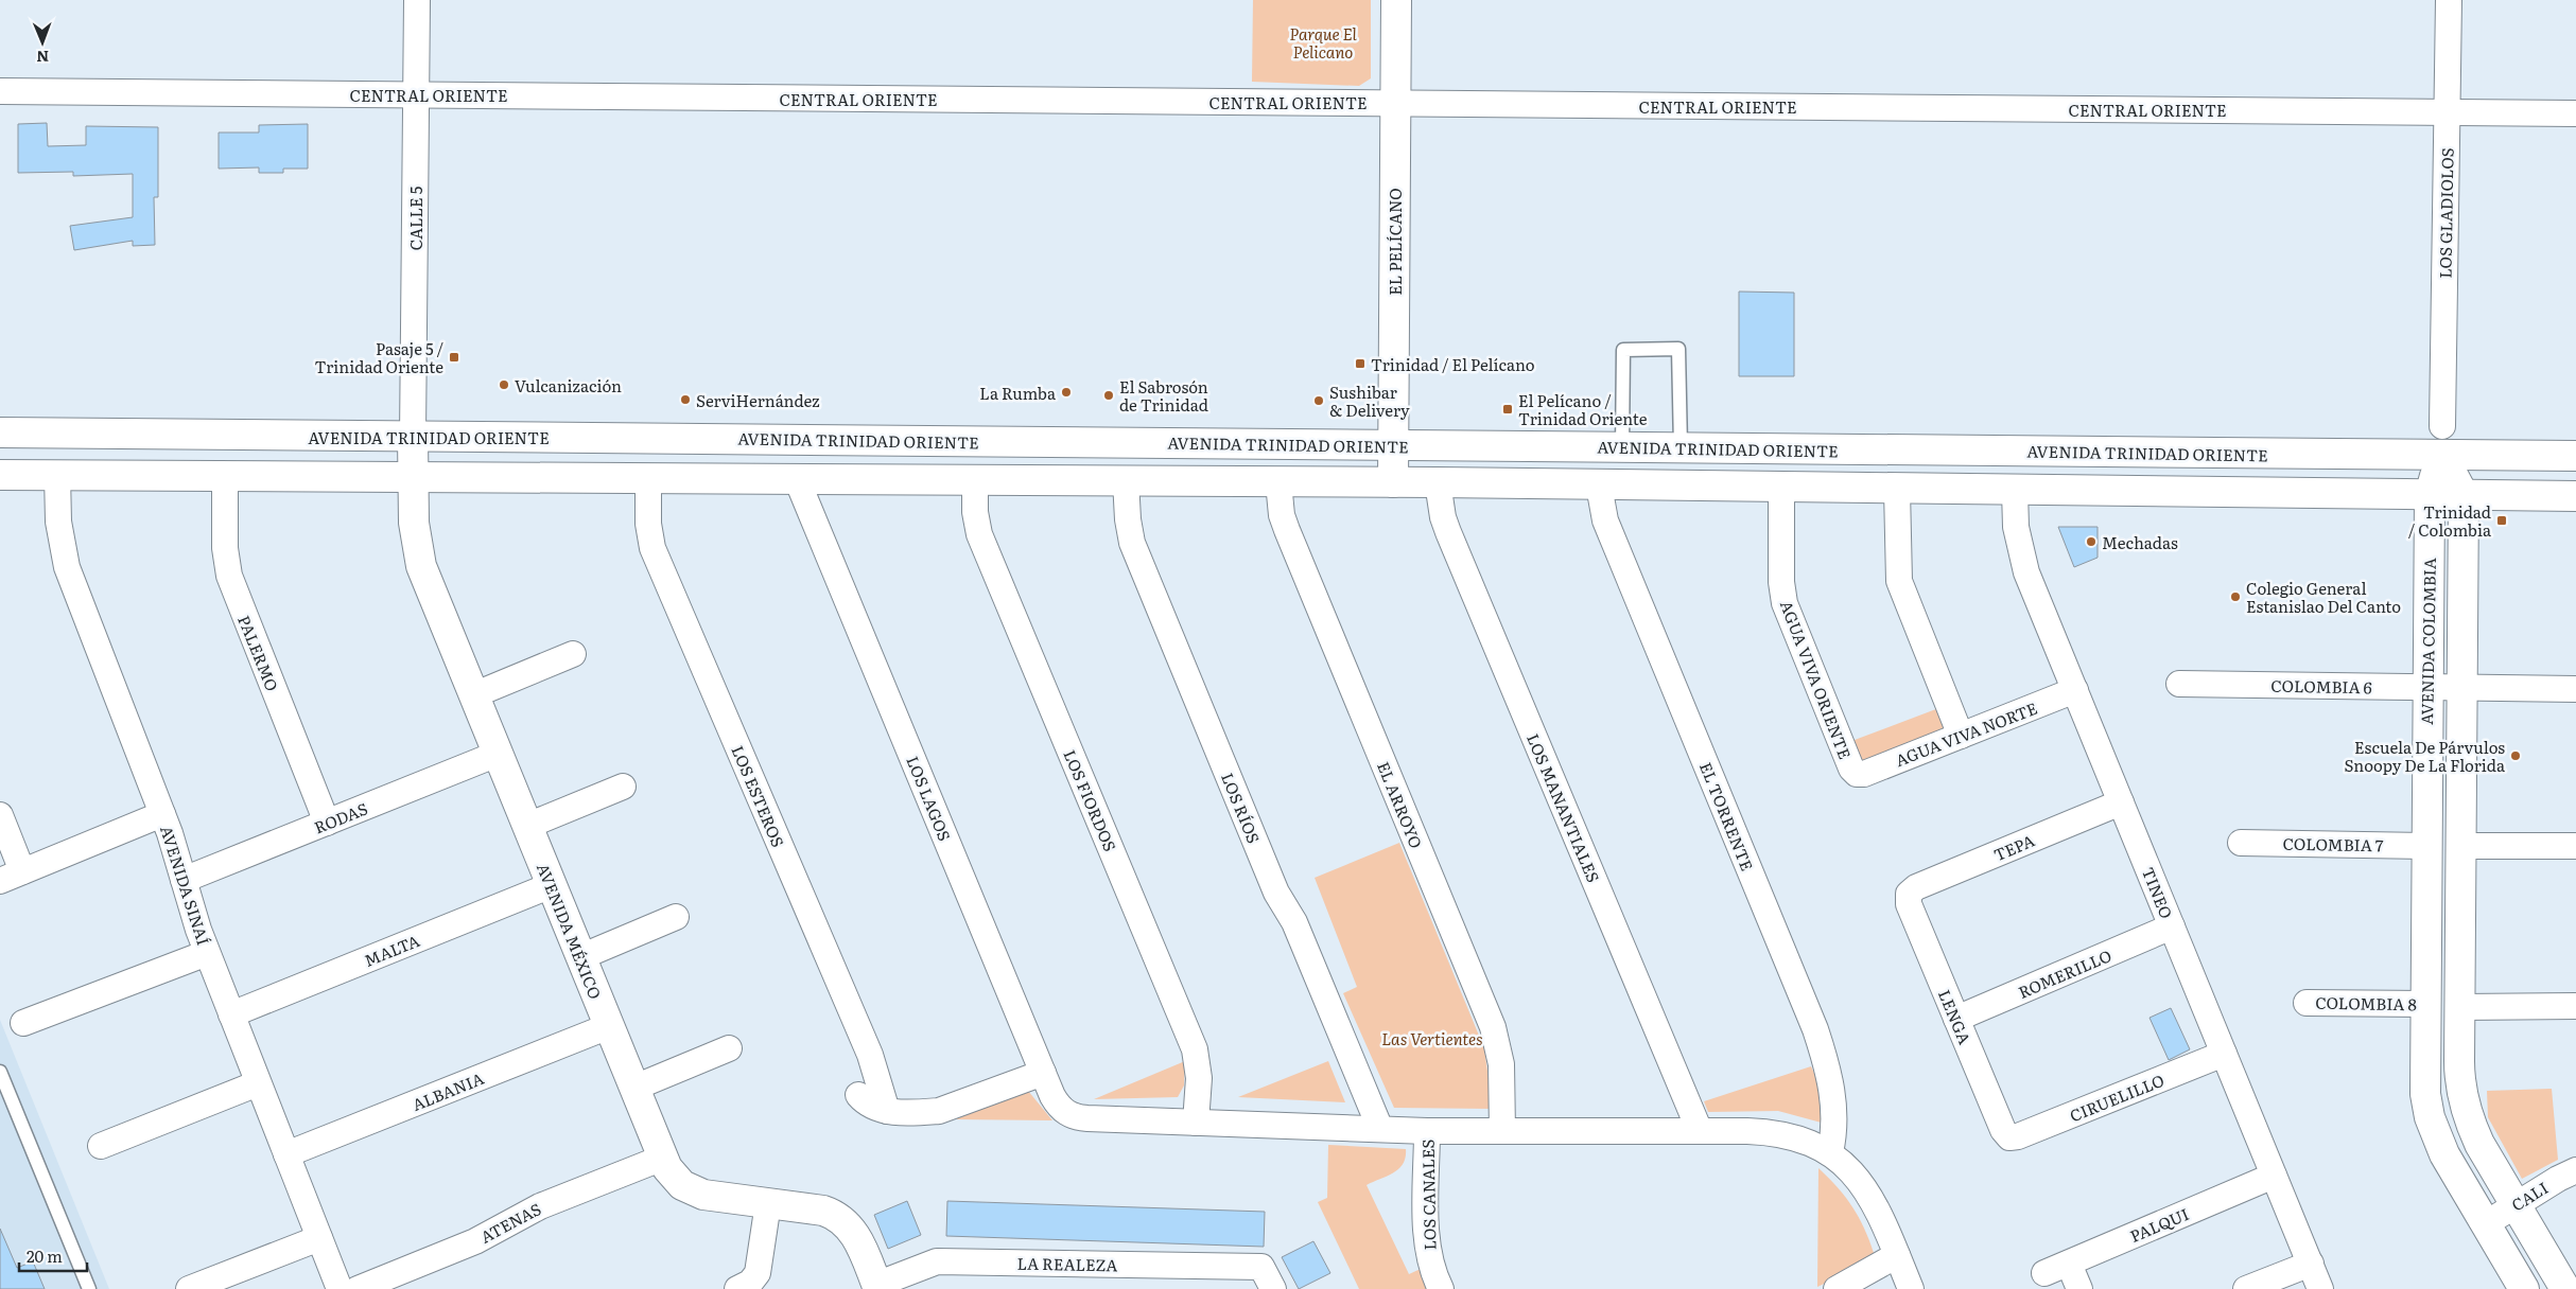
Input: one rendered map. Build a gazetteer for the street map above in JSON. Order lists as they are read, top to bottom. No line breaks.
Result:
{"streets":{"main road":["EL PELÍCANO","AVENIDA TRINIDAD ORIENTE","AVENIDA COLOMBIA","AVENIDA MÉXICO"],"street":["CENTRAL ORIENTE","LOS GLADIOLOS","CALLE 5","PALERMO","AGUA VIVA ORIENTE","COLOMBIA 6","AGUA VIVA NORTE","LOS ESTEROS","LOS LAGOS","LOS FIORDOS","EL ARROYO","LOS RÍOS","LOS MANANTIALES","EL TORRENTE","RODAS","COLOMBIA 7","TEPA","AVENIDA SINAÍ","TINEO","MALTA","ROMERILLO","COLOMBIA 8","LENGA","ALBANIA","CIRUELILLO","LOS CANALES","CALI","ATENAS","PALQUI","LA REALEZA"]},"crossings":[["CENTRAL ORIENTE","LOS GLADIOLOS"],["CENTRAL ORIENTE","CALLE 5"],["CENTRAL ORIENTE","EL PELÍCANO"],["CALLE 5","AVENIDA TRINIDAD ORIENTE"],["CALLE 5","AVENIDA MÉXICO"],["EL PELÍCANO","AVENIDA TRINIDAD ORIENTE"],["AVENIDA TRINIDAD ORIENTE","AVENIDA COLOMBIA"],["AVENIDA TRINIDAD ORIENTE","AVENIDA MÉXICO"],["AVENIDA COLOMBIA","COLOMBIA 6"],["AVENIDA COLOMBIA","COLOMBIA 7"],["AVENIDA COLOMBIA","COLOMBIA 8"],["AVENIDA COLOMBIA","CALI"],["PALERMO","RODAS"],["AGUA VIVA ORIENTE","AGUA VIVA NORTE"],["AGUA VIVA NORTE","TINEO"],["LOS LAGOS","LOS FIORDOS"],["RODAS","AVENIDA SINAÍ"],["RODAS","AVENIDA MÉXICO"],["TEPA","TINEO"],["TEPA","LENGA"],["AVENIDA SINAÍ","MALTA"],["AVENIDA SINAÍ","ALBANIA"],["TINEO","ROMERILLO"],["TINEO","CIRUELILLO"],["TINEO","PALQUI"],["AVENIDA MÉXICO","MALTA"],["AVENIDA MÉXICO","ALBANIA"],["AVENIDA MÉXICO","ATENAS"],["AVENIDA MÉXICO","LA REALEZA"],["ROMERILLO","LENGA"],["LENGA","CIRUELILLO"]],"parks":["Parque El Pelicano","Las Vertientes"],"places":{"transit":["Pasaje 5 / Trinidad Oriente","Trinidad / El Pelícano","El Pelícano / Trinidad Oriente","Trinidad / Colombia"],"other":["Vulcanización","La Rumba","El Sabrosón de Trinidad","ServiHernández","Sushibar & Delivery","Mechadas","Colegio General Estanislao Del Canto","Escuela De Párvulos Snoopy De La Florida"]},"scale_bar":"20 m","north":"bottom"}
